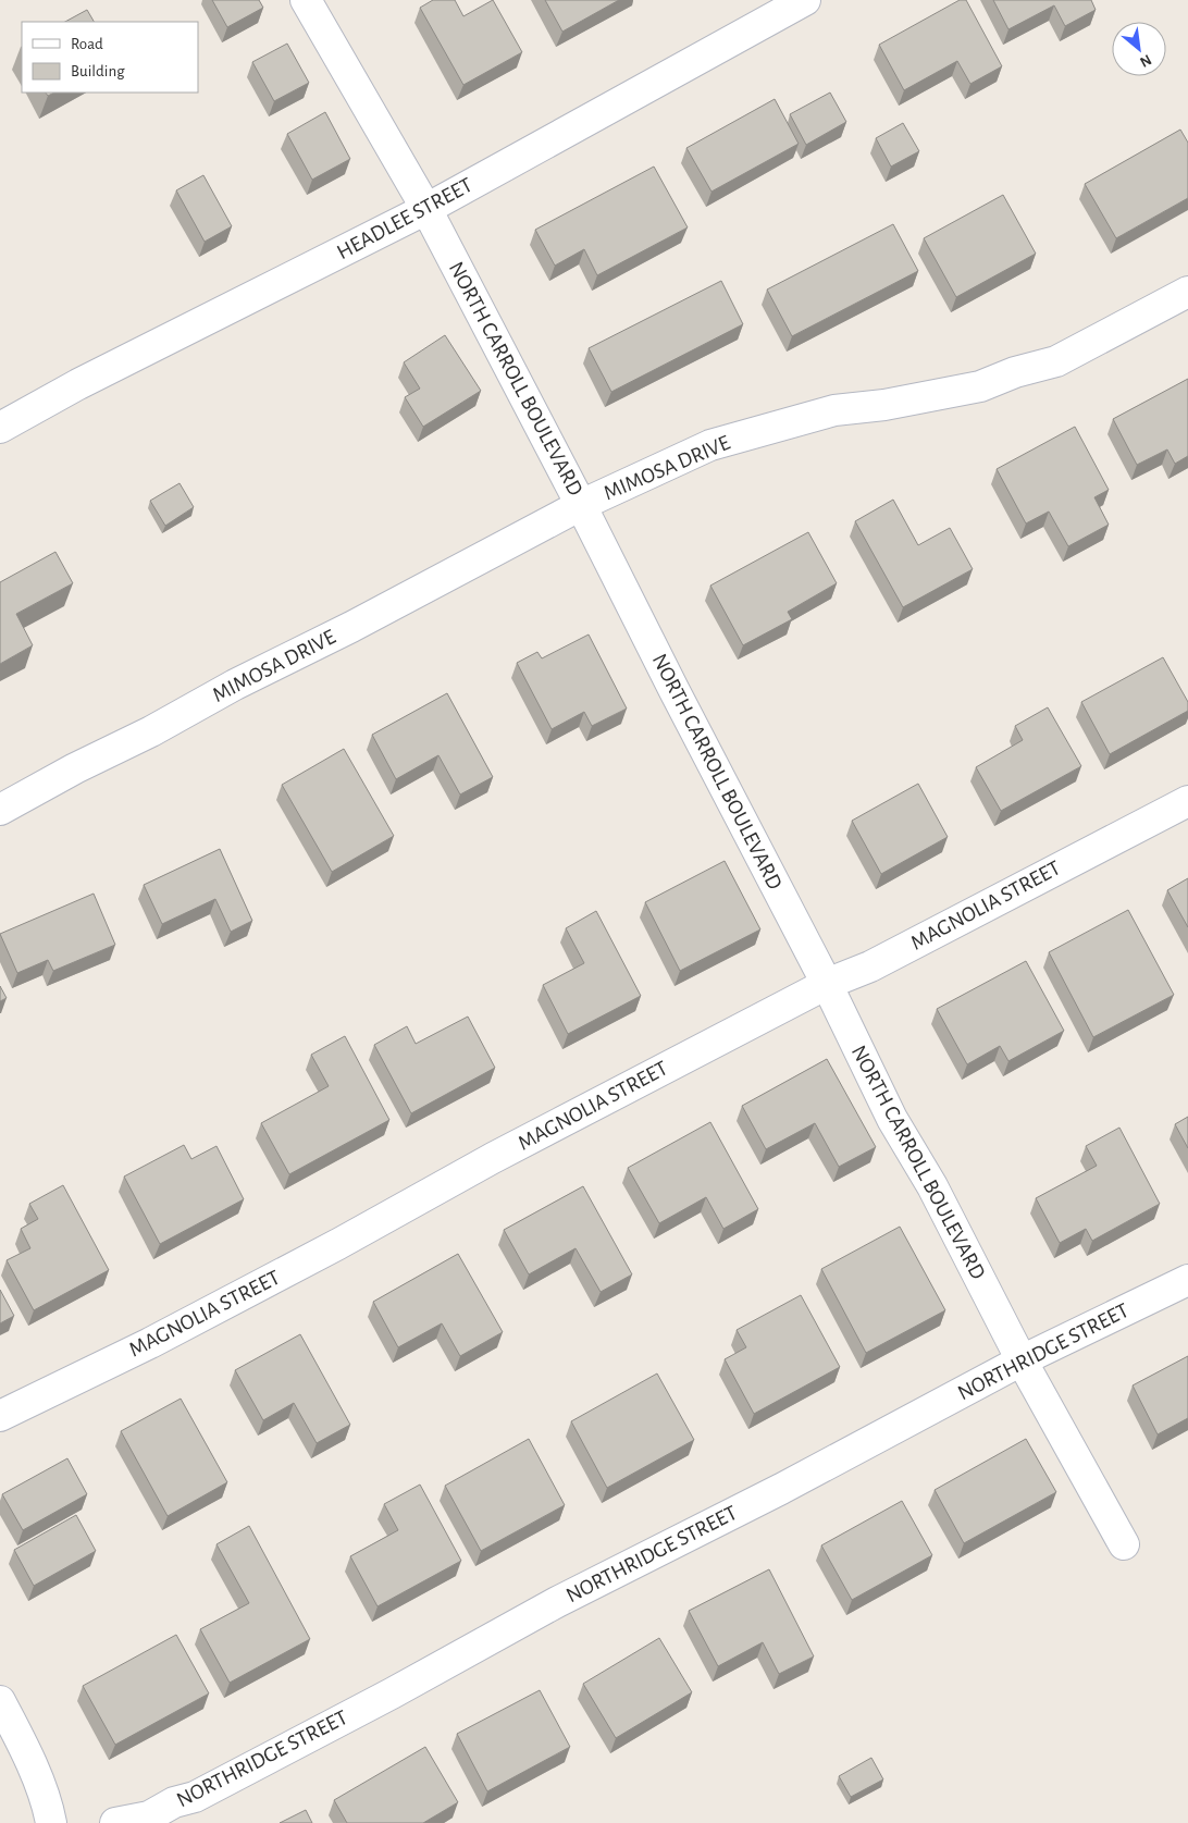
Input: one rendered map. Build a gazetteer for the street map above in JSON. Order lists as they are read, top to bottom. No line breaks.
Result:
{"streets":{"street":["HEADLEE STREET","NORTH CARROLL BOULEVARD","MIMOSA DRIVE","MAGNOLIA STREET","NORTHRIDGE STREET"]},"crossings":[["HEADLEE STREET","NORTH CARROLL BOULEVARD"],["NORTH CARROLL BOULEVARD","MIMOSA DRIVE"],["NORTH CARROLL BOULEVARD","MAGNOLIA STREET"],["NORTH CARROLL BOULEVARD","NORTHRIDGE STREET"]],"legend":["Road","Building"],"north":"bottom right"}
